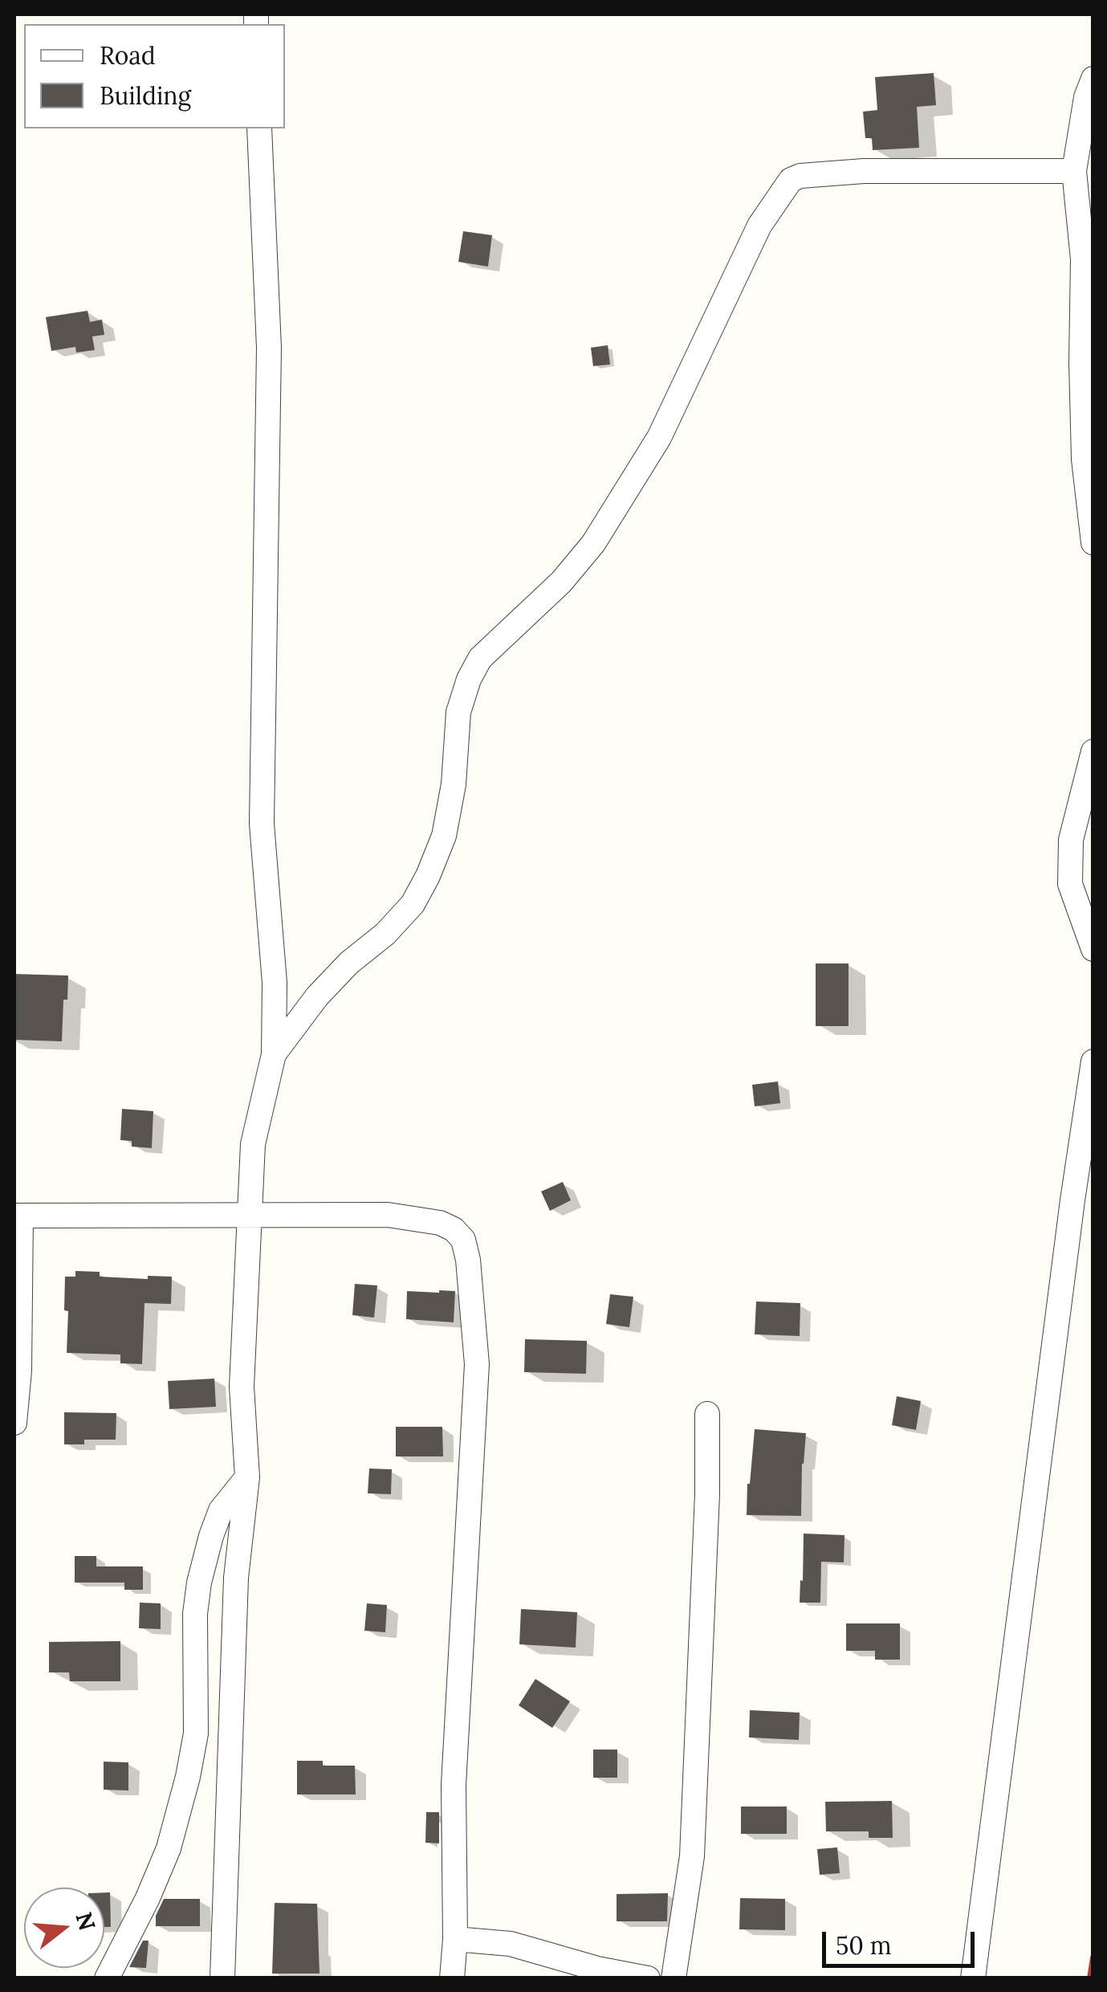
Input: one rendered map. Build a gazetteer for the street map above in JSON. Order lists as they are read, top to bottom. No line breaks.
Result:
{"legend":["Road","Building"],"scale_bar":"50 m","north":"right"}
